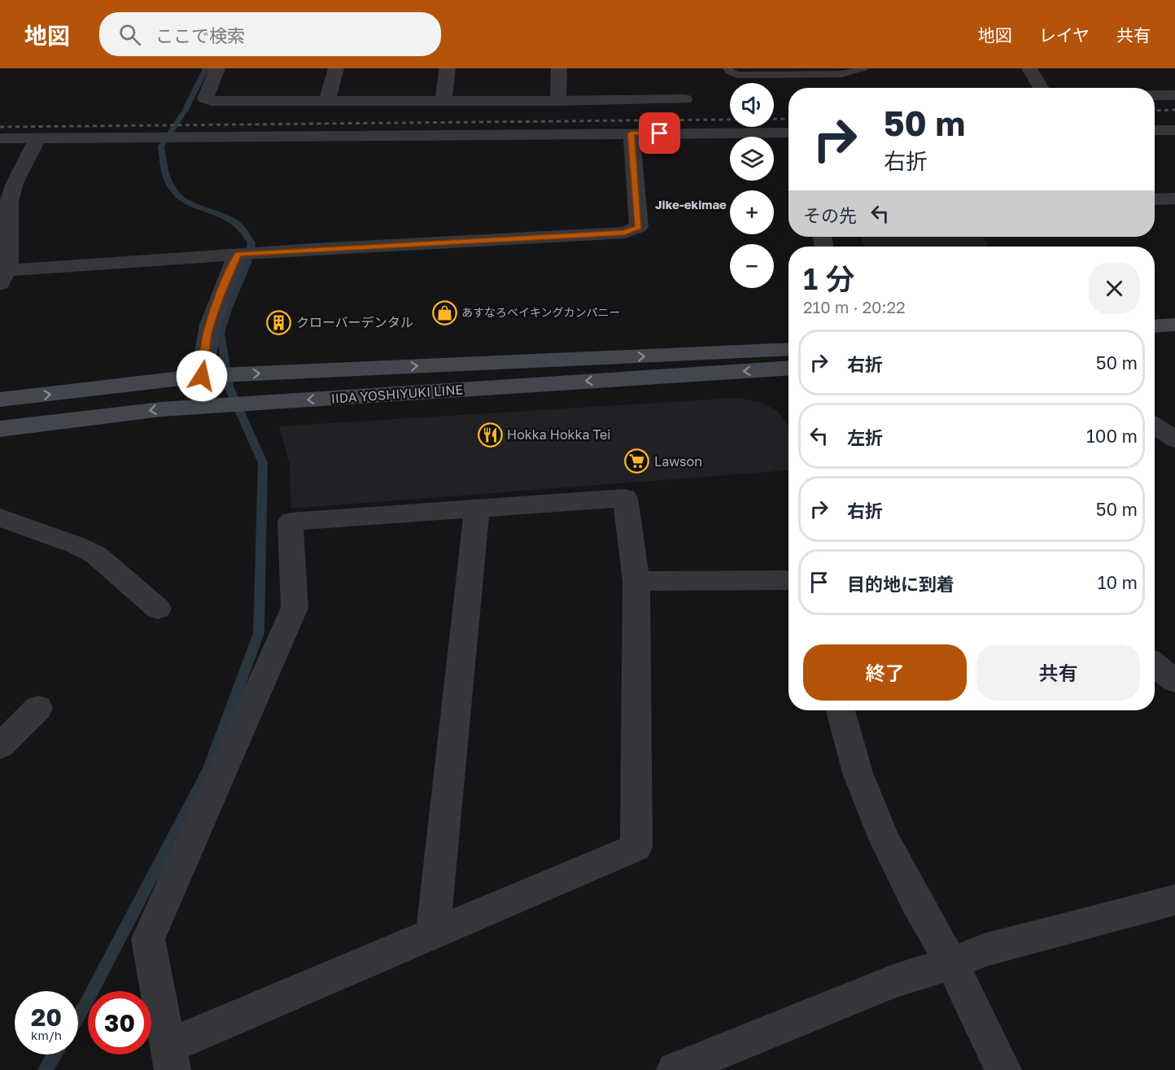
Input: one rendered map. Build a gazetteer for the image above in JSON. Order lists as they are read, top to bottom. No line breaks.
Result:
{"streets":{"main road":["IIDA YOSHIYUKI LINE"]},"districts":["Jike-ekimae"],"places":{"shop":["あすなろベイキングカンパニー"],"building":["クローバーデンタル"],"restaurant":["Hokka Hokka Tei"],"supermarket":["Lawson"]},"page":{"header":"地図","search":"ここで検索","nav":["地図","レイヤ","共有"],"map_buttons":["+","−"],"turn":["50 m","右折"],"then":"その先","heading":["1 分","210 m · 20:22"],"list":[{"name":"右折","value":"50 m"},{"name":"左折","value":"100 m"},{"name":"右折","value":"50 m"},{"name":"目的地に到着","value":"10 m"}],"buttons":["終了","共有"],"speed":"20 km/h","limit":"30"}}
